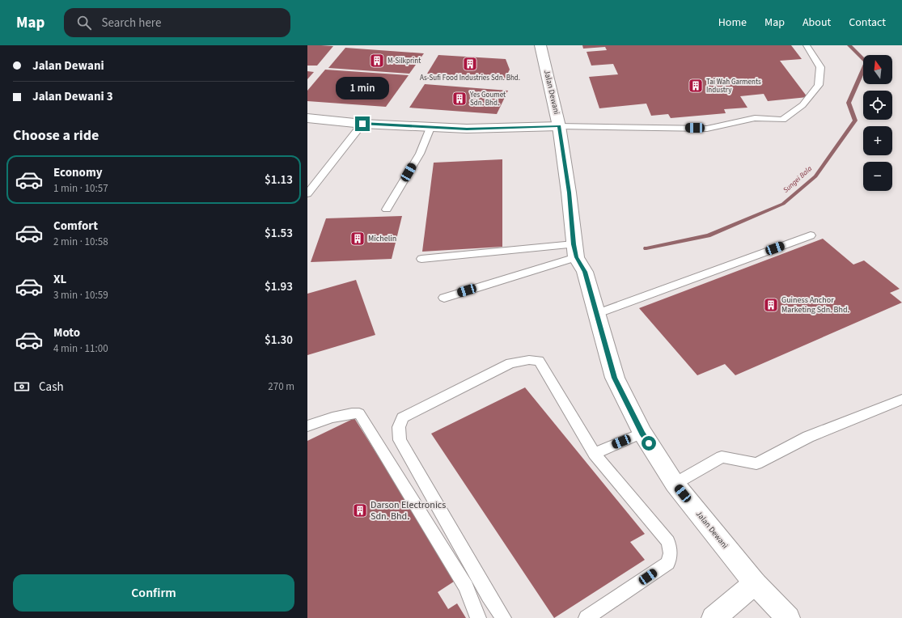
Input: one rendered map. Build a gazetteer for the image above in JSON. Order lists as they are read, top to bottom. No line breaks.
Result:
{"streets":{"street":["Jalan Dewani"]},"water":["Sungei Bala"],"places":{"building":["M-Silkprint","As-Sufi Food Industries Sdn. Bhd.","Tai Wah Garments Industry","Yes Goumet Sdn. Bhd.","Michelin","Guiness Anchor Marketing Sdn. Bhd.","Darson Electronics Sdn. Bhd."]},"north":"top","page":{"header":"Map","search":"Search here","nav":["Home","Map","About","Contact"],"banner":["Jalan Dewani","Jalan Dewani 3"],"map_buttons":["+","−"],"bubble":"1 min","heading":"Choose a ride","list":[{"name":"Economy","note":"1 min · 10:57","value":"$1.13"},{"name":"Comfort","note":"2 min · 10:58","value":"$1.53"},{"name":"XL","note":"3 min · 10:59","value":"$1.93"},{"name":"Moto","note":"4 min · 11:00","value":"$1.30"}],"pay":["Cash","270 m"],"buttons":"Confirm"}}
